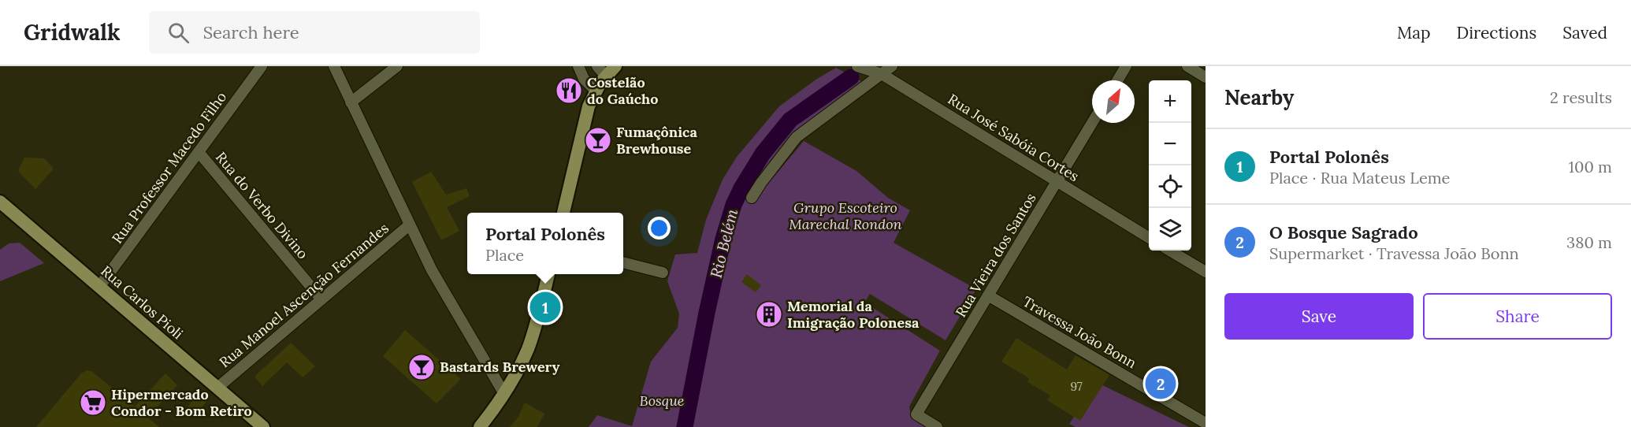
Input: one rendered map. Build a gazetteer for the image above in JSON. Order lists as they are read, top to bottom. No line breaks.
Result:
{"streets":{"main road":["Rua Carlos Pioli"],"street":["Rua José Sabóia Cortes","Rua Professor Macedo Filho","Rua do Verbo Divino","Rua Vieira dos Santos","Rua Manoel Ascenção Fernandes","Travessa João Bonn"]},"crossings":[["Rua José Sabóia Cortes","Rua Vieira dos Santos"],["Rua Professor Macedo Filho","Rua do Verbo Divino"],["Rua Professor Macedo Filho","Rua Carlos Pioli"],["Rua do Verbo Divino","Rua Manoel Ascenção Fernandes"],["Rua Vieira dos Santos","Travessa João Bonn"],["Rua Manoel Ascenção Fernandes","Rua Carlos Pioli"]],"water":["Rio Belém"],"parks":["Grupo Escoteiro Marechal Rondon","Bosque"],"places":{"restaurant":["Costelão do Gaúcho"],"bar":["Fumaçônica Brewhouse","Bastards Brewery"],"building":["Memorial da Imigração Polonesa"],"supermarket":["Hipermercado Condor - Bom Retiro"]},"house_numbers":["97"],"north":"top right","page":{"header":"Gridwalk","search":"Search here","nav":["Map","Directions","Saved"],"heading":["Nearby","2 results"],"map_buttons":["+","−"],"list":[{"mark":"1","name":"Portal Polonês","note":"Place · Rua Mateus Leme","value":"100 m"},{"mark":"2","name":"O Bosque Sagrado","note":"Supermarket · Travessa João Bonn","value":"380 m"}],"popup":["Portal Polonês","Place"],"buttons":["Save","Share"],"pins":["1","2"]}}
